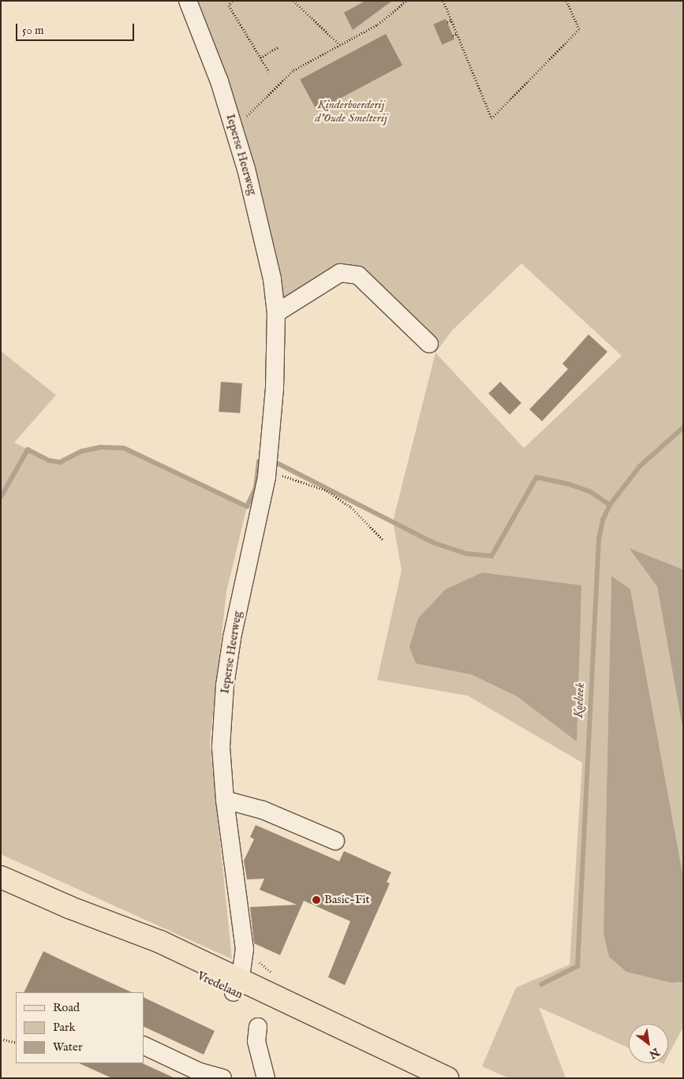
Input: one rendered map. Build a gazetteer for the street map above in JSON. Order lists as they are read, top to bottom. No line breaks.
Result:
{"streets":{"main road":["Vredelaan"],"street":["Ieperse Heerweg"]},"crossings":[["Ieperse Heerweg","Vredelaan"]],"water":["Koebeek"],"parks":["Kinderboerderij d'Oude Smelterij"],"places":["Basic-Fit"],"legend":["Road","Park","Water"],"scale_bar":"50 m","north":"bottom right"}
